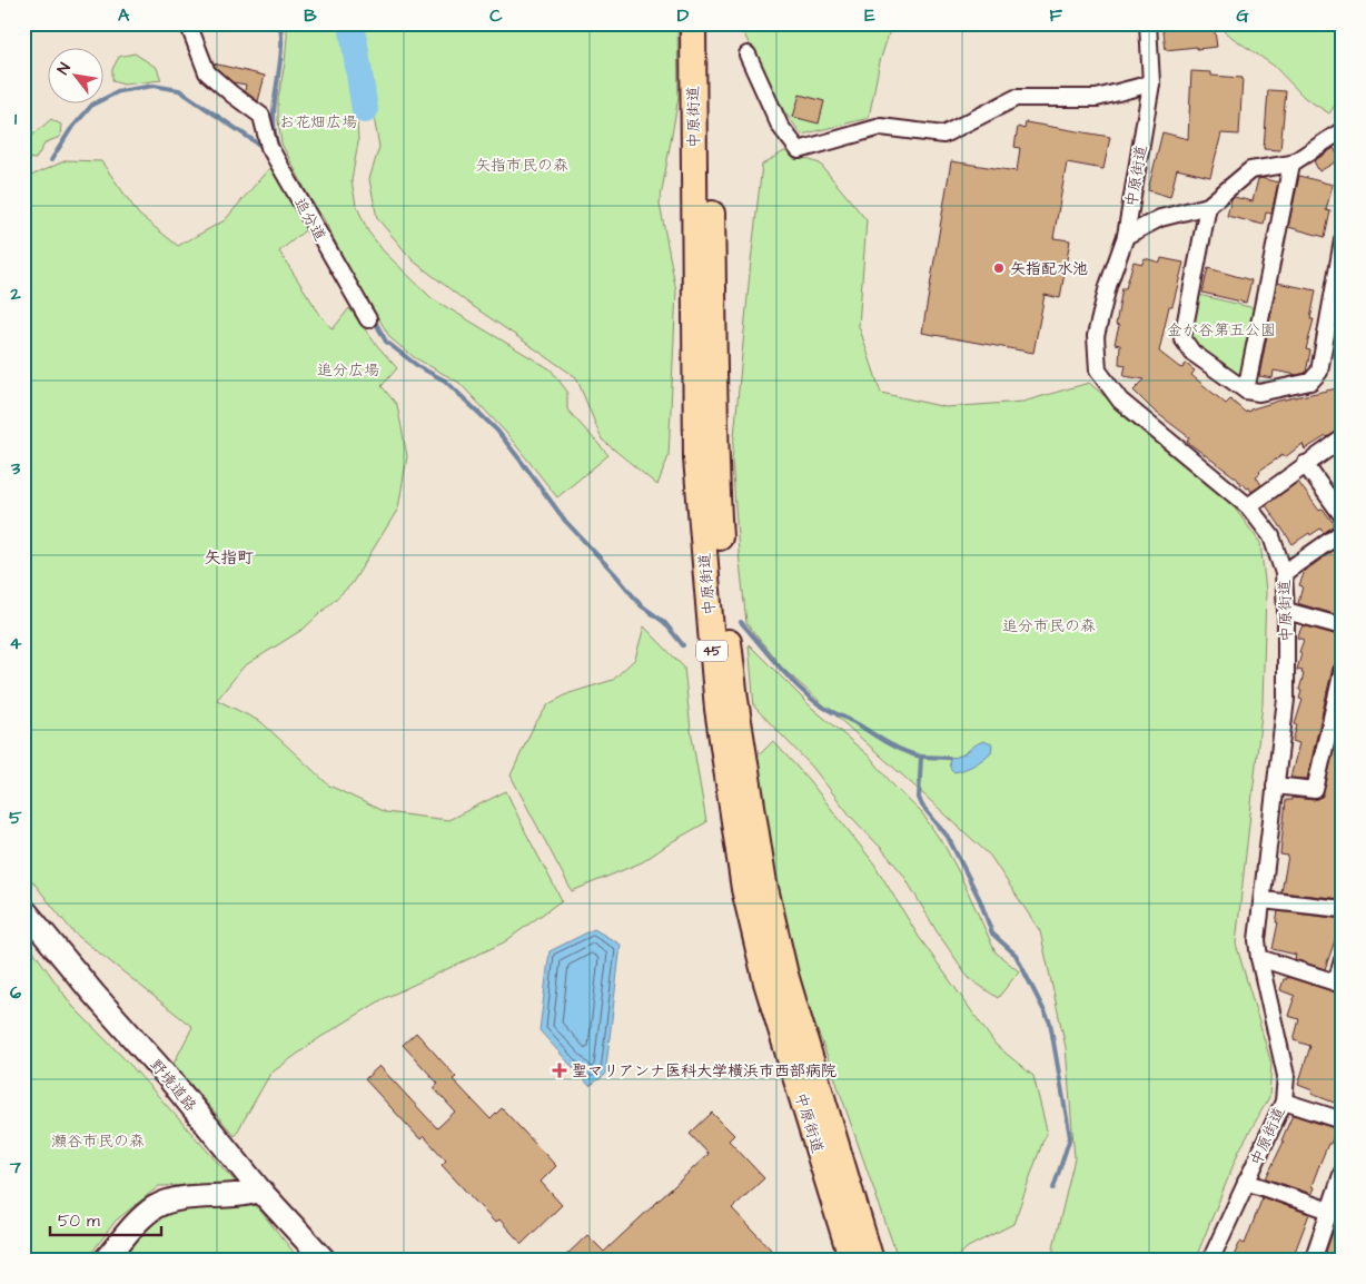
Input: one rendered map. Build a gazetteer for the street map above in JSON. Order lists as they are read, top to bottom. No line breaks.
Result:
{"streets":{"main road":["中原街道","45"],"street":["追分道","野境道路"]},"districts":["矢指町"],"parks":["お花畑広場","矢指市民の森","金が谷第五公園","追分広場","追分市民の森","瀬谷市民の森"],"places":{"other":["矢指配水池"],"health":["聖マリアンナ医科大学横浜市西部病院"]},"scale_bar":"50 m","north":"top left","grid":{"columns":["A","B","C","D","E","F","G"],"rows":["1","2","3","4","5","6","7"]}}
